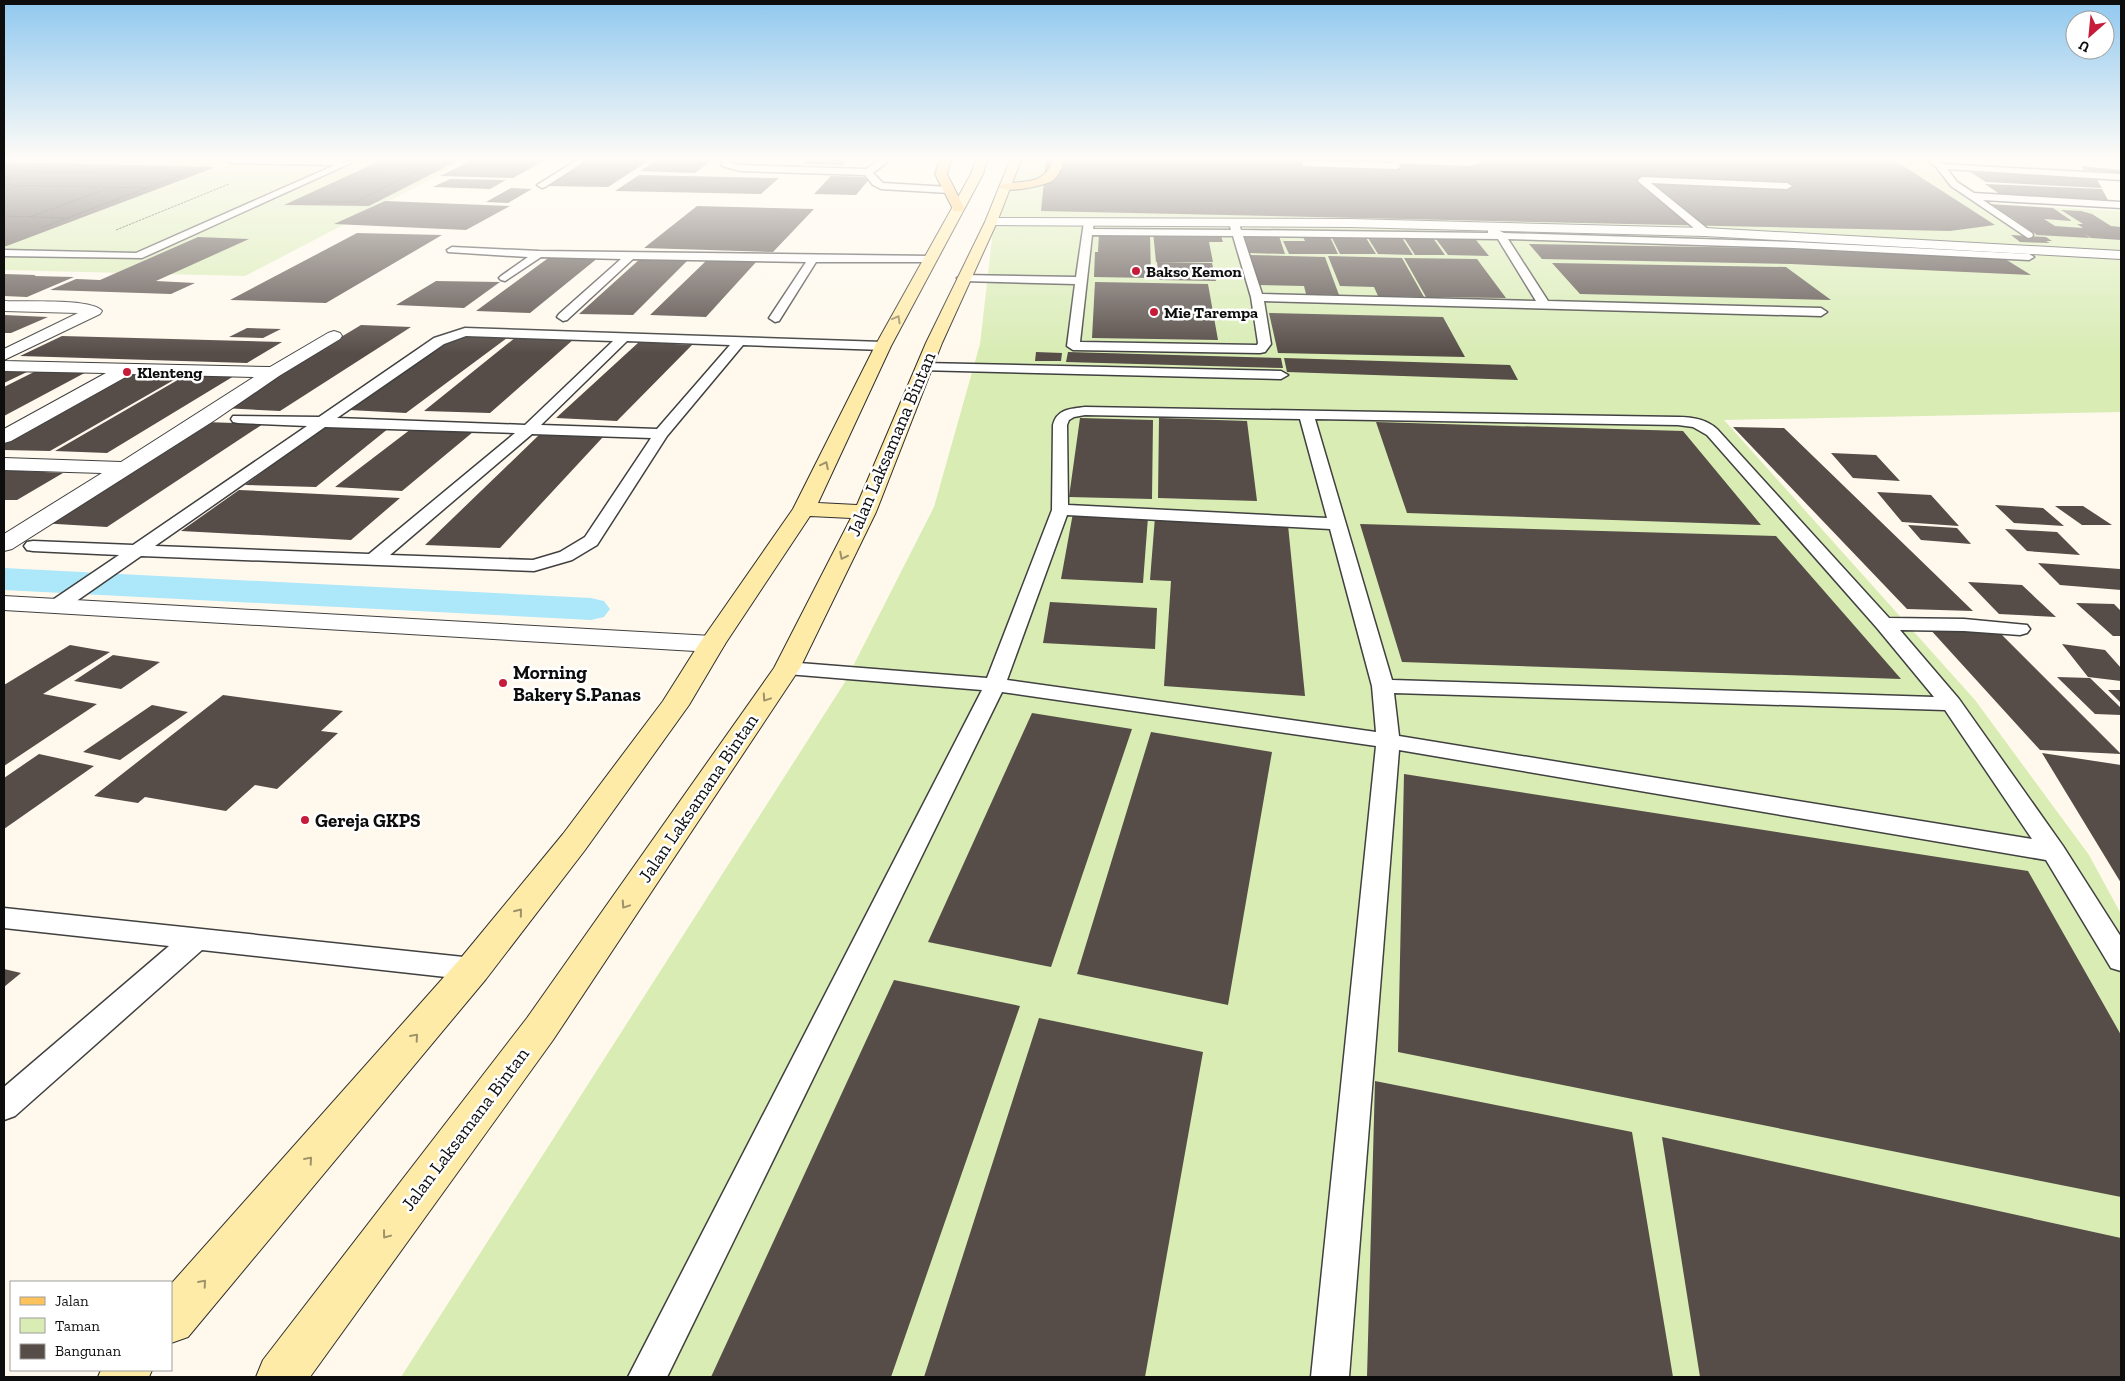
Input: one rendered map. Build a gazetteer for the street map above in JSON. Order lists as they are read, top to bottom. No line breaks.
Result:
{"streets":{"main road":["Jalan Laksamana Bintan"]},"places":["Bakso Kemon","Mie Tarempa","Klenteng","Morning Bakery S.Panas","Gereja GKPS"],"legend":["Jalan","Taman","Bangunan"],"north":"bottom left"}
